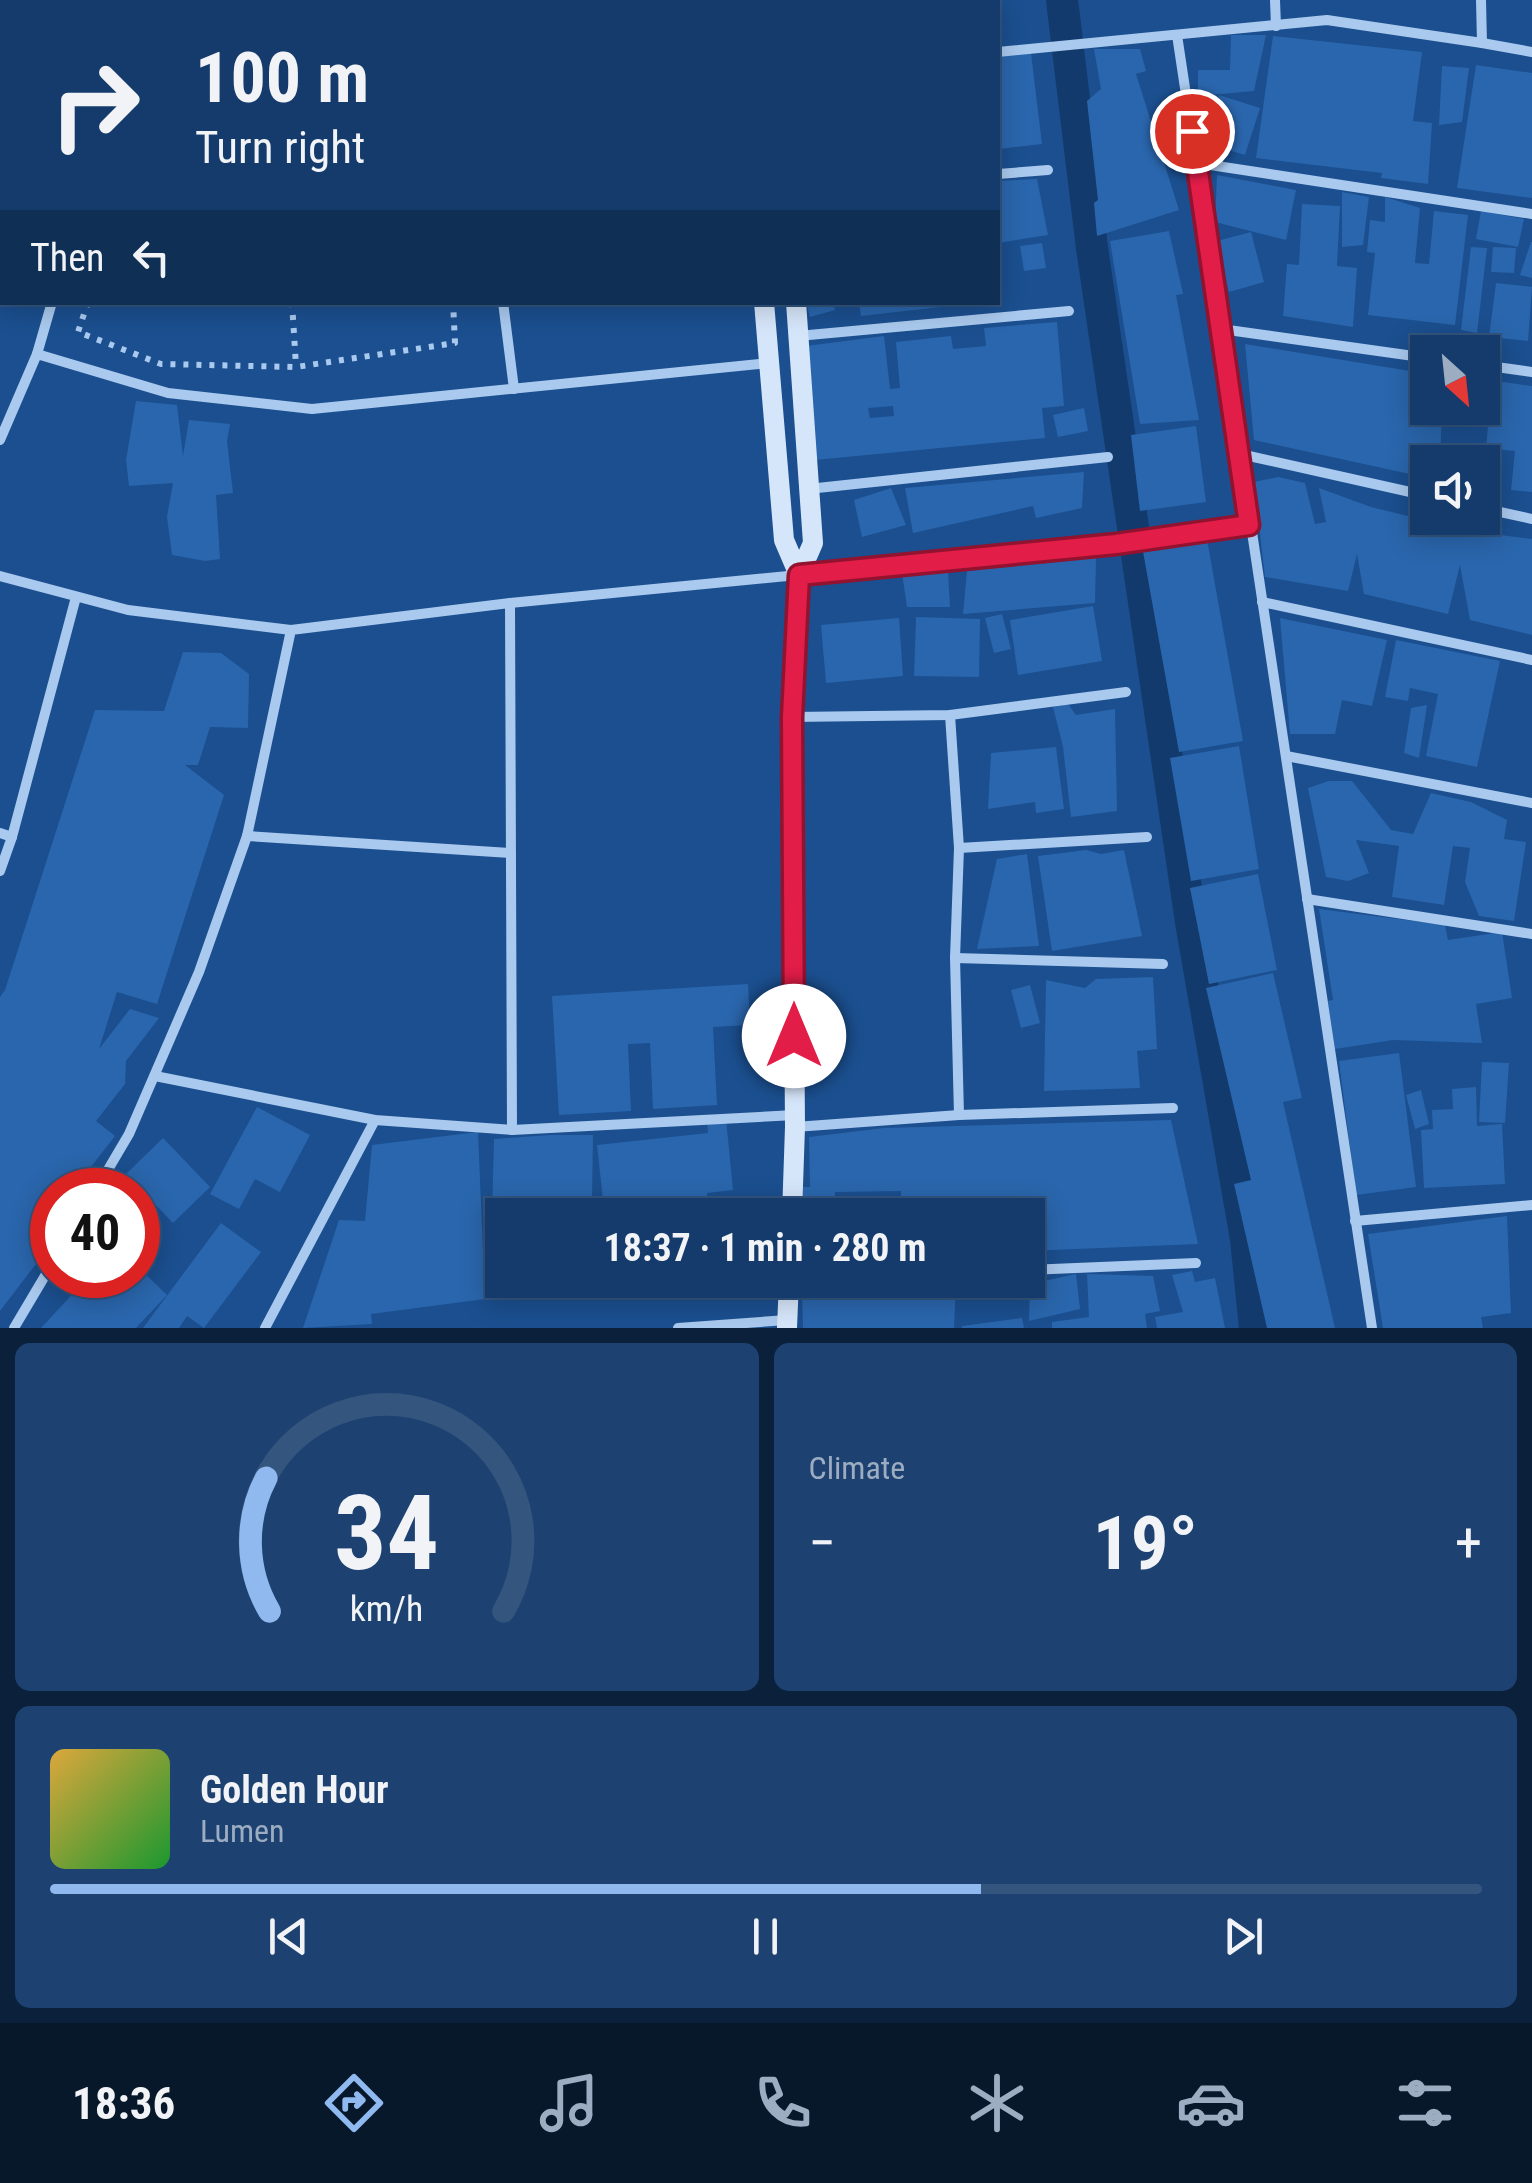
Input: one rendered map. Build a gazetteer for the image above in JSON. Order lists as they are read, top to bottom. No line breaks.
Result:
{"north":"bottom right","page":{"turn":["100 m","Turn right"],"then":"Then","limit":"40","trip":"18:37 · 1 min · 280 m","tile":"Climate","heat":["−","19°","+"],"song":["Golden Hour","Lumen"],"tabs":"18:36","gauge":["34","km/h"]}}
